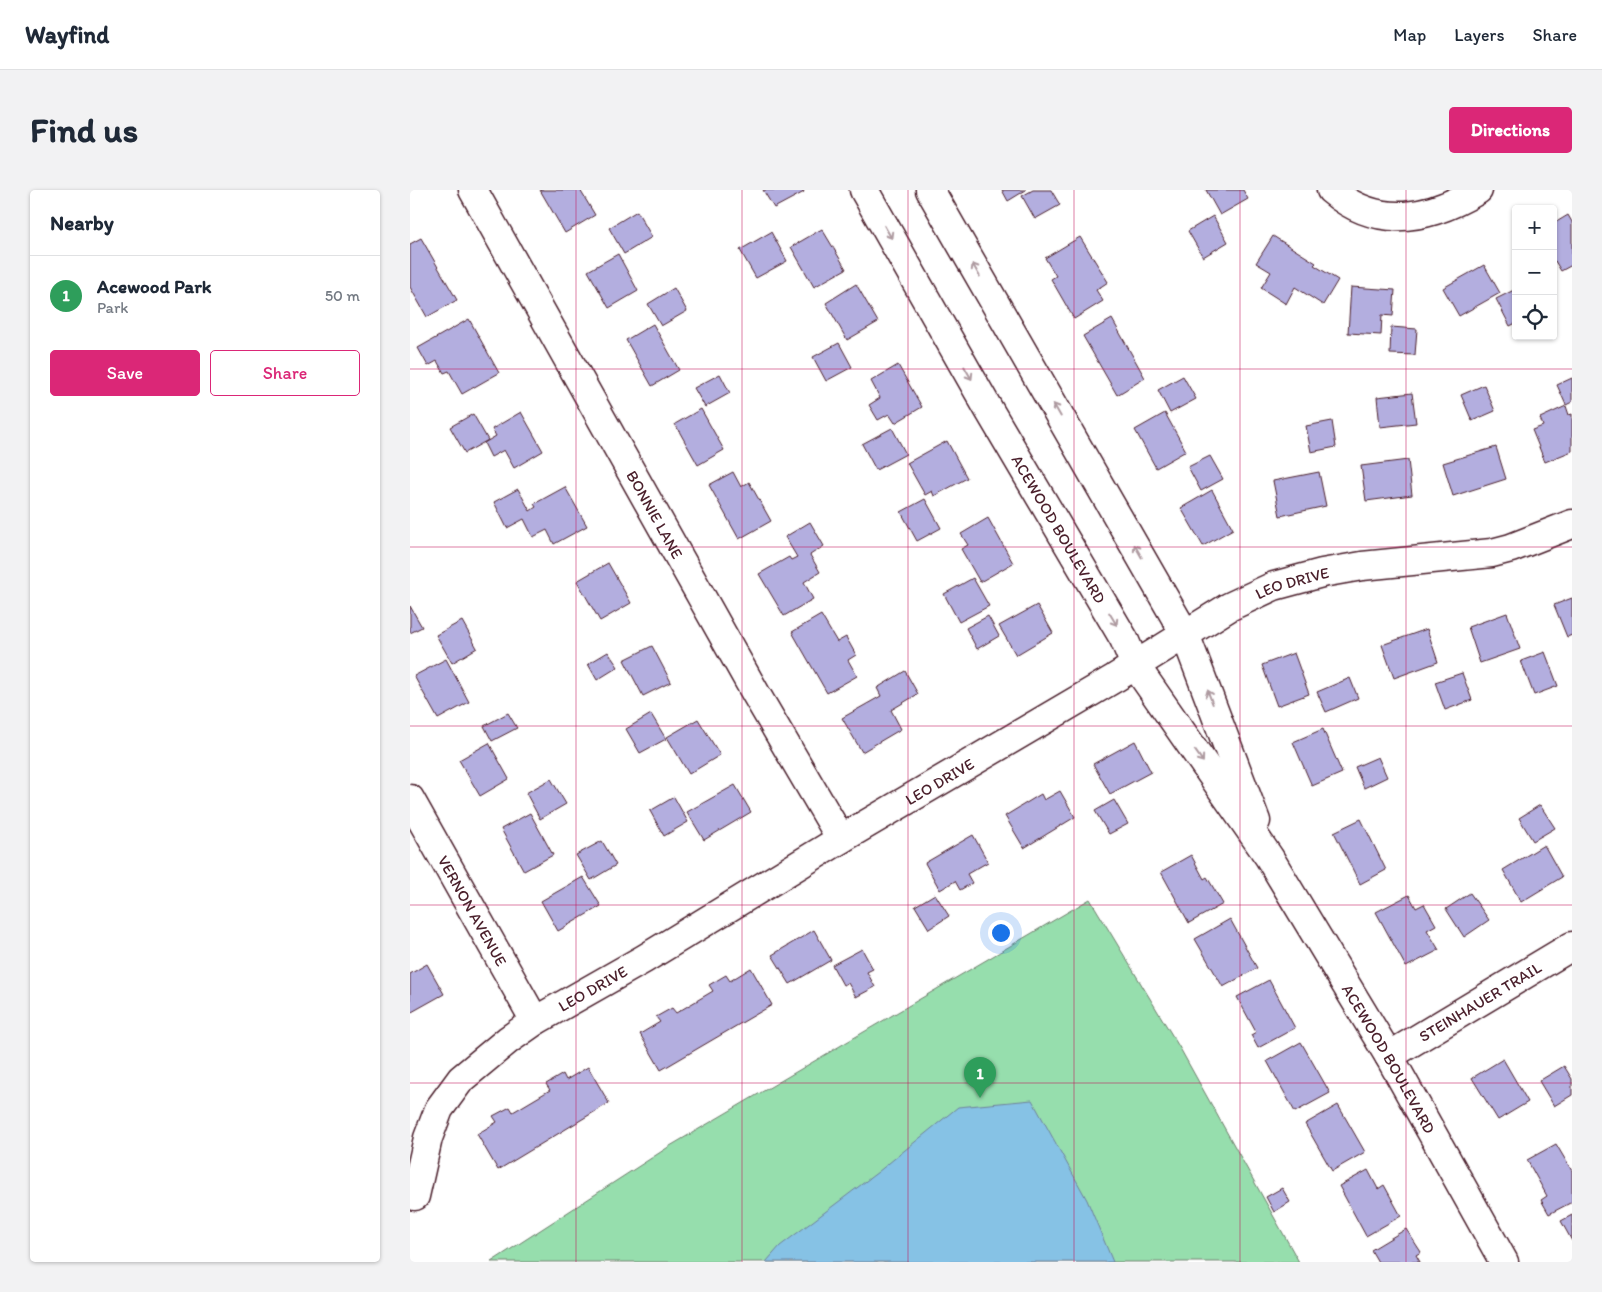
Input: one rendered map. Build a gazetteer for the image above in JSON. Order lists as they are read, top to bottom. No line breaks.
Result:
{"streets":{"street":["BONNIE LANE","ACEWOOD BOULEVARD","LEO DRIVE","VERNON AVENUE","STEINHAUER TRAIL"]},"crossings":[["BONNIE LANE","LEO DRIVE"],["ACEWOOD BOULEVARD","LEO DRIVE"],["ACEWOOD BOULEVARD","STEINHAUER TRAIL"],["LEO DRIVE","VERNON AVENUE"]],"page":{"header":"Wayfind","nav":["Map","Layers","Share"],"buttons":["Directions",["Save","Share"]],"title":"Find us","heading":"Nearby","map_buttons":["+","−"],"list":[{"mark":"1","name":"Acewood Park","note":"Park","value":"50 m"}],"pins":"1"}}
